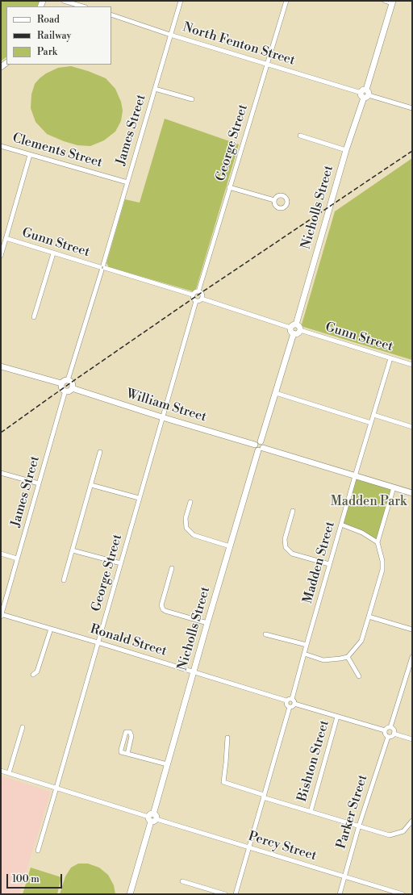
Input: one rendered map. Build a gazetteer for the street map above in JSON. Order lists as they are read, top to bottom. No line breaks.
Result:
{"streets":{"street":["North Fenton Street","James Street","George Street","Clements Street","Nicholls Street","Gunn Street","William Street","Madden Street","Ronald Street","Bishton Street","Parker Street","Percy Street"]},"crossings":[["North Fenton Street","James Street"],["North Fenton Street","George Street"],["North Fenton Street","Nicholls Street"],["James Street","Clements Street"],["James Street","Gunn Street"],["James Street","William Street"],["James Street","Ronald Street"],["George Street","Gunn Street"],["George Street","William Street"],["George Street","Ronald Street"],["George Street","Percy Street"],["Nicholls Street","Gunn Street"],["Nicholls Street","William Street"],["Nicholls Street","Ronald Street"],["Nicholls Street","Percy Street"],["Gunn Street","Madden Street"],["Madden Street","Ronald Street"],["Parker Street","Percy Street"]],"parks":["Madden Park"],"legend":["Road","Railway","Park"],"scale_bar":"100 m"}
